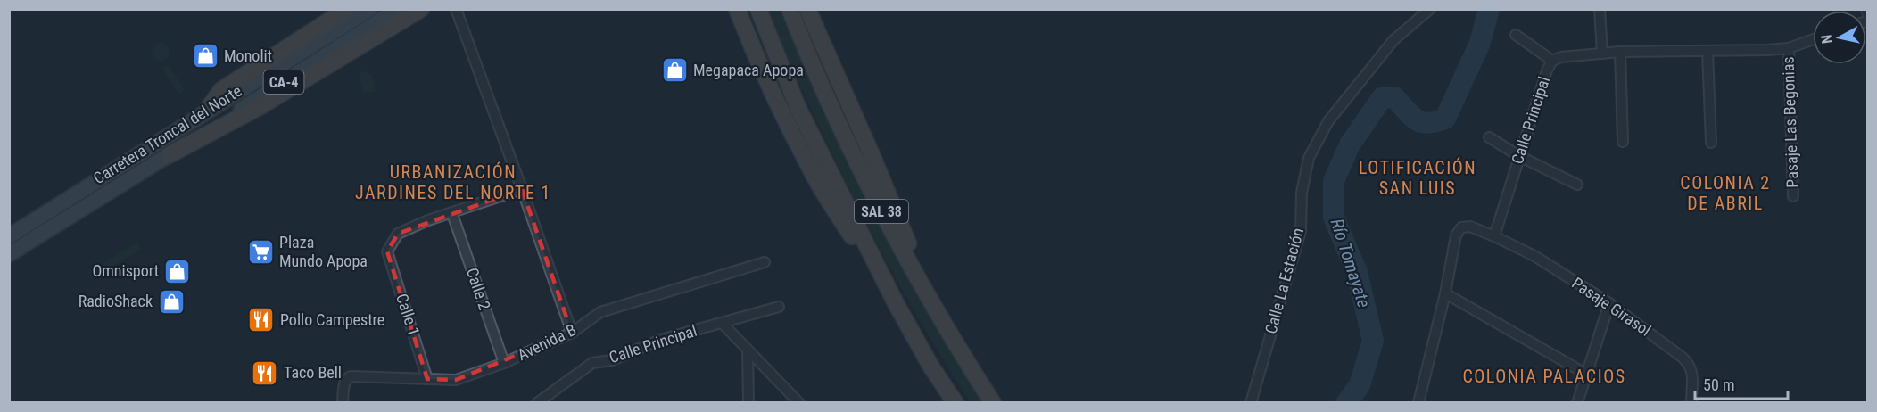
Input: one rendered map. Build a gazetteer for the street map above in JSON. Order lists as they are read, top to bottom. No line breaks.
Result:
{"streets":{"highway":["SAL 38"],"main road":["CA-4","Carretera Troncal del Norte"],"street":["Calle Principal","Pasaje Las Begonias","Calle La Estación","Calle 2","Pasaje Girasol","Calle 1","Avenida B"]},"crossings":[["Calle Principal","Pasaje Las Begonias"],["Calle Principal","Pasaje Girasol"],["Calle 2","Calle 1"],["Calle 2","Avenida B"],["Calle 1","Avenida B"]],"districts":["LOTIFICACIÓN SAN LUIS","URBANIZACIÓN JARDINES DEL NORTE 1","COLONIA 2 DE ABRIL","COLONIA PALACIOS"],"water":["Río Tomayate"],"places":{"shop":["Monolit","Megapaca Apopa","Omnisport","RadioShack"],"supermarket":["Plaza Mundo Apopa"],"restaurant":["Pollo Campestre","Taco Bell"]},"scale_bar":"50 m","north":"left"}
